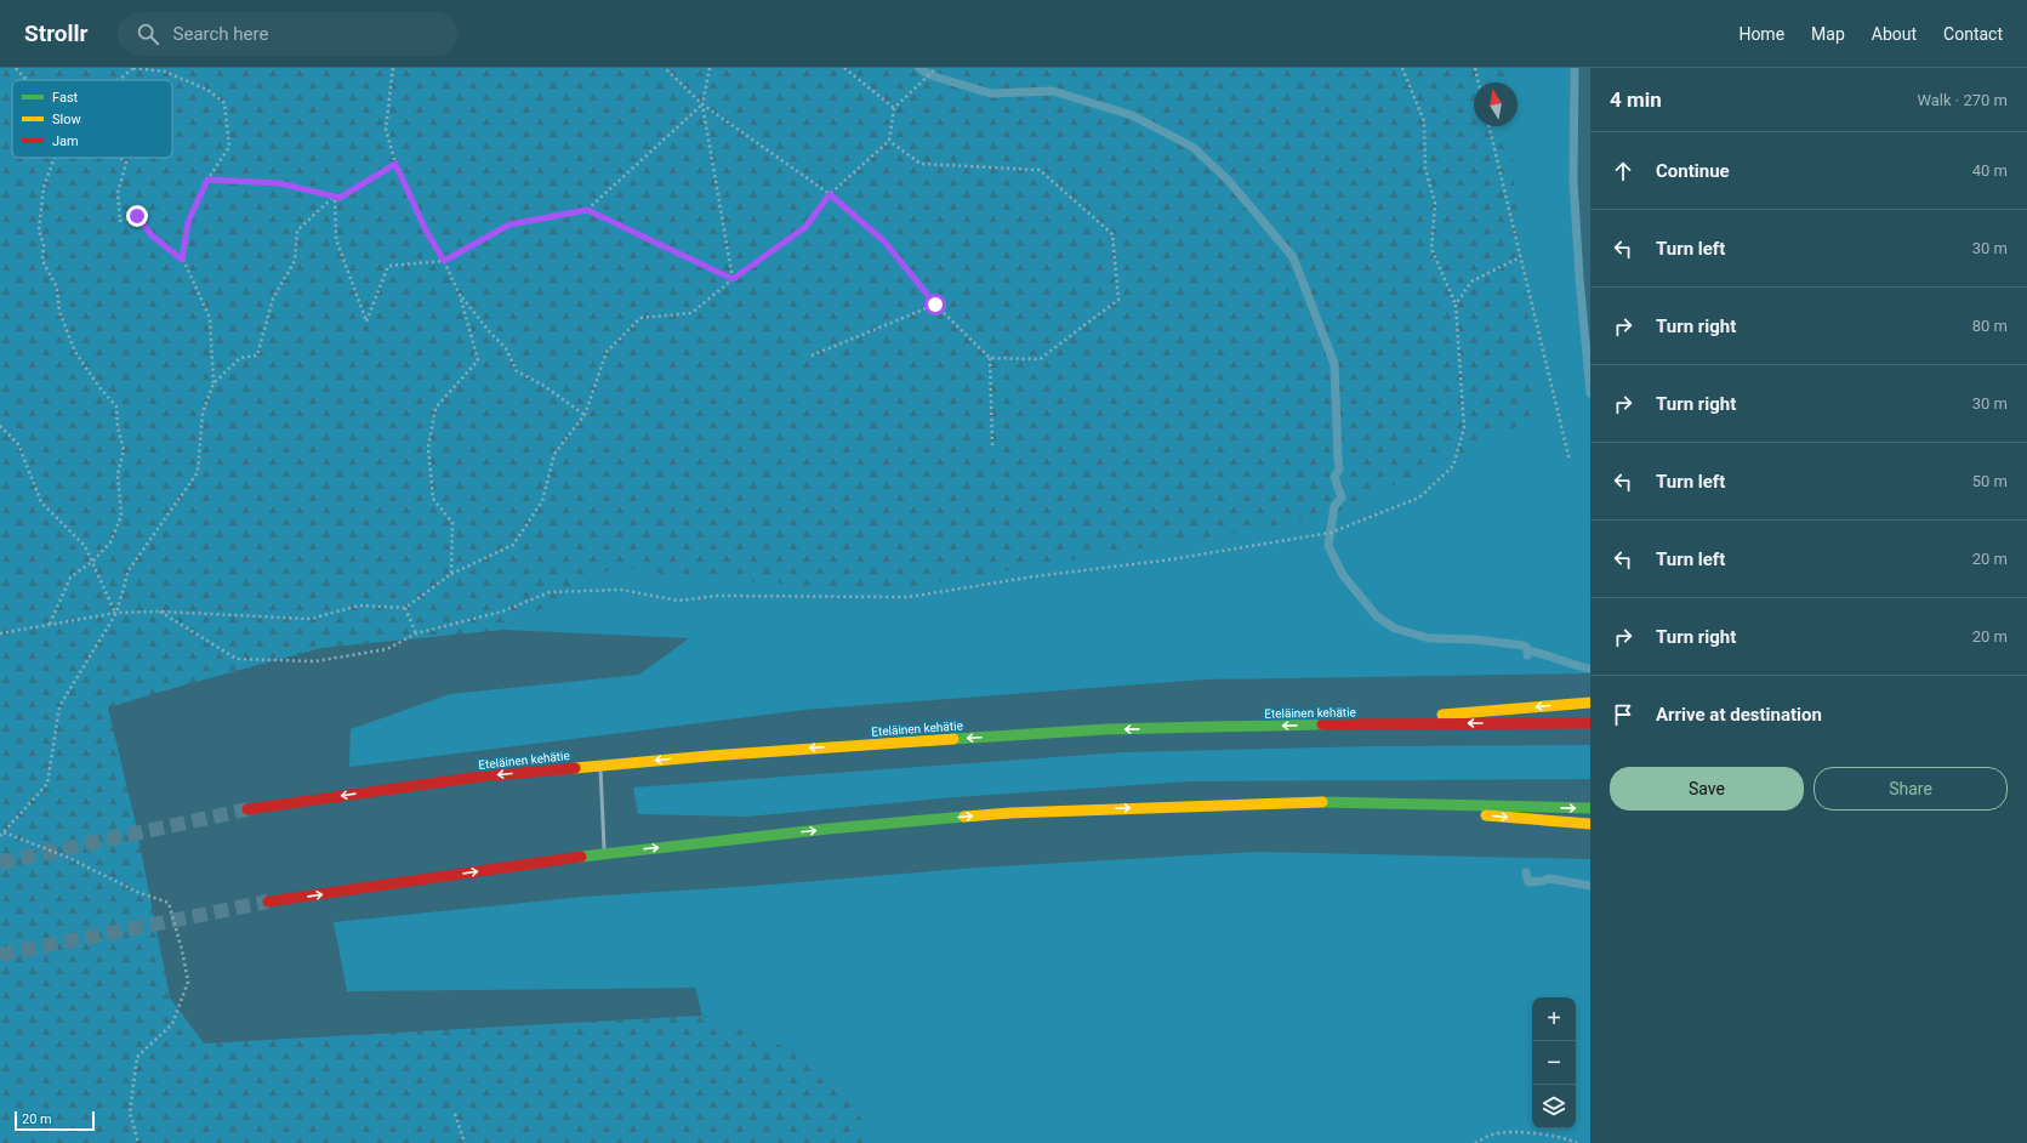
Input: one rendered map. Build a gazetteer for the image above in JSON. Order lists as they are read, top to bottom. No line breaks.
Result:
{"streets":{"highway":["Eteläinen kehätie"]},"legend":["Fast","Slow","Jam"],"scale_bar":"20 m","north":"top","page":{"header":"Strollr","search":"Search here","nav":["Home","Map","About","Contact"],"heading":["4 min","Walk · 270 m"],"list":[["Continue","40 m"],["Turn left","30 m"],["Turn right","80 m"],["Turn right","30 m"],["Turn left","50 m"],["Turn left","20 m"],["Turn right","20 m"],"Arrive at destination"],"buttons":["Save","Share"],"map_buttons":["+","−"],"scale":"20 m"}}
